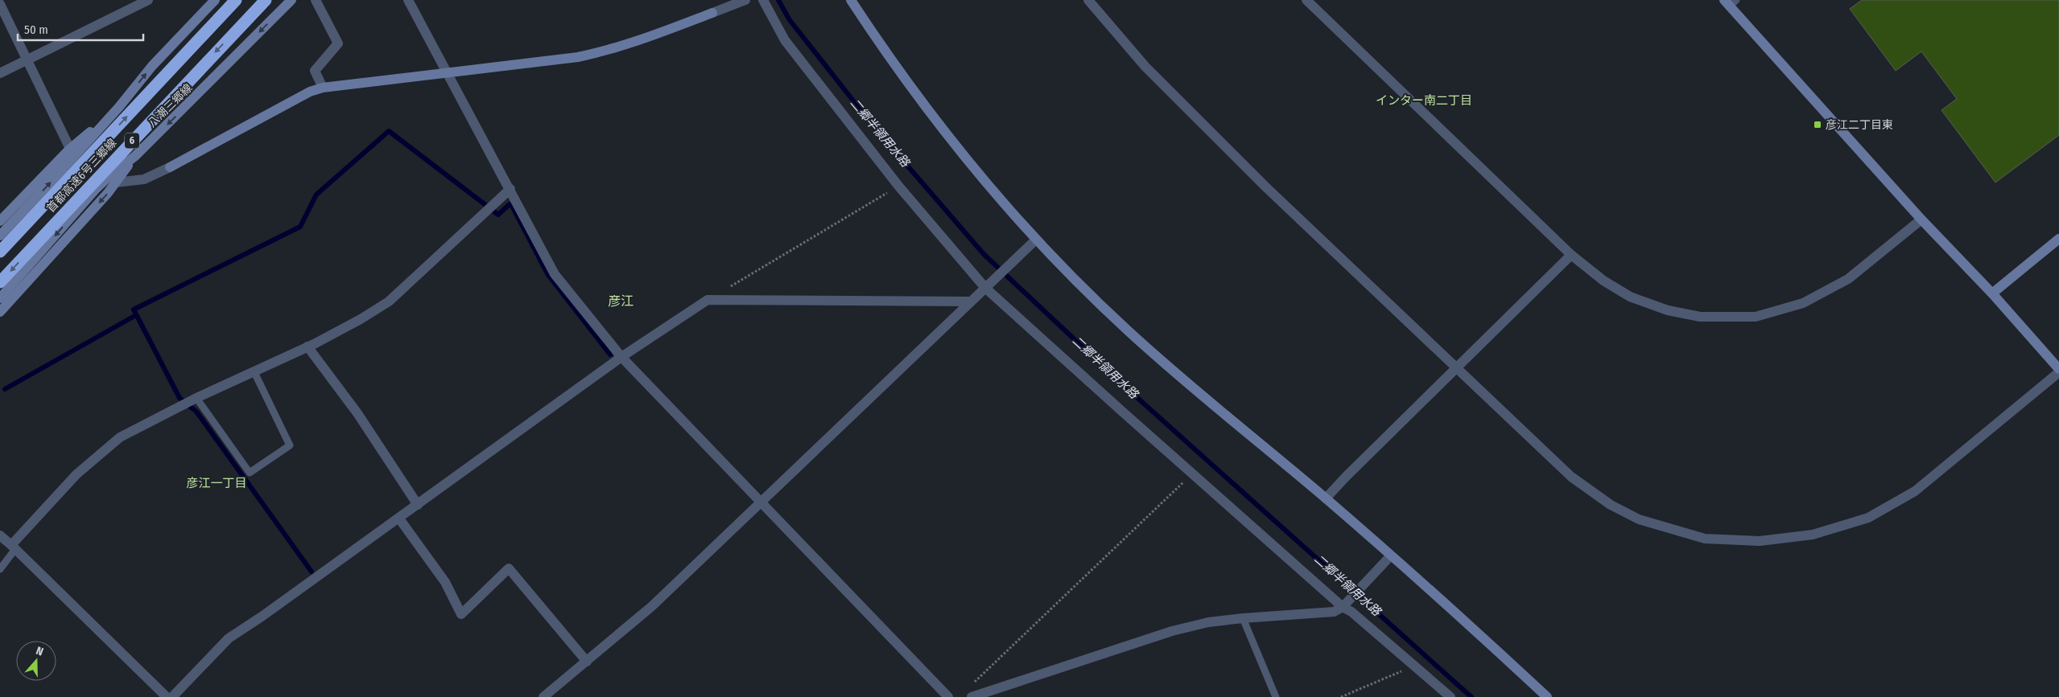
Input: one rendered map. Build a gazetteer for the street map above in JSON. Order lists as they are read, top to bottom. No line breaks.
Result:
{"streets":{"highway":["6","首都高速6号三郷線"],"street":["八潮三郷線"]},"districts":["インター南二丁目","彦江","彦江一丁目"],"water":["二郷半領用水路"],"places":{"transit":["彦江二丁目東"]},"scale_bar":"50 m","north":"top"}
